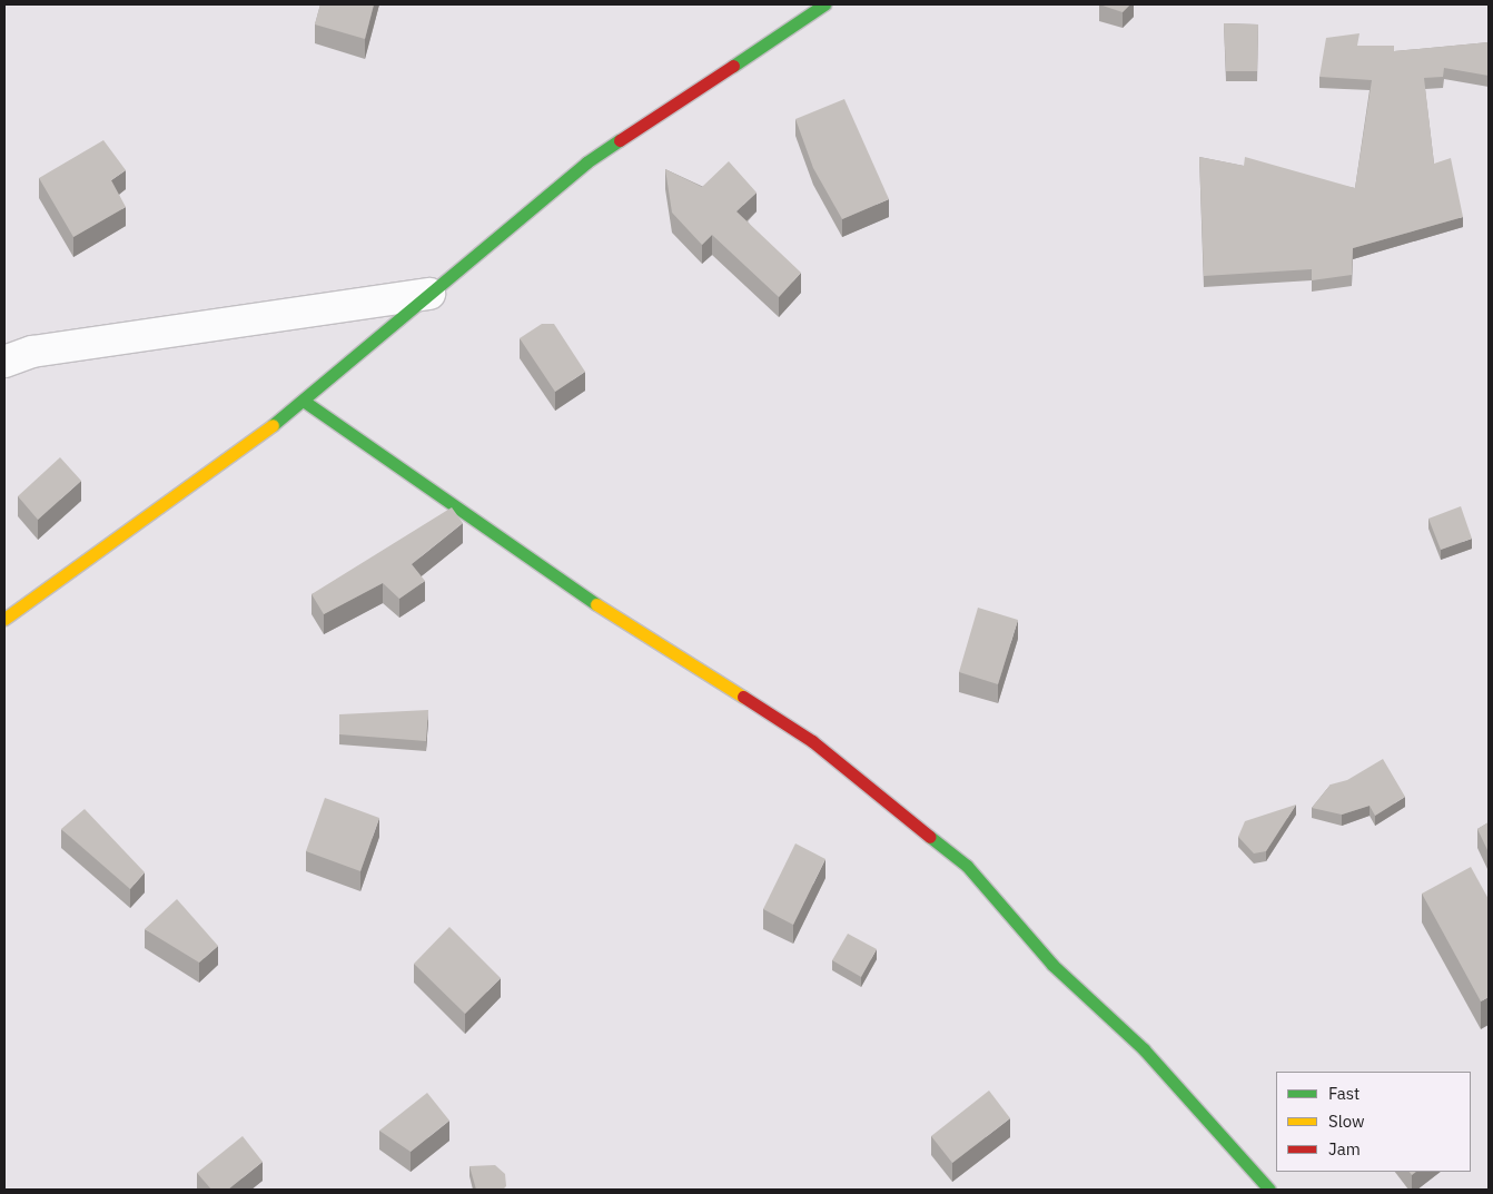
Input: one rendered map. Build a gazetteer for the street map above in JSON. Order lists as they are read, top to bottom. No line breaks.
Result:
{"legend":["Fast","Slow","Jam"]}
